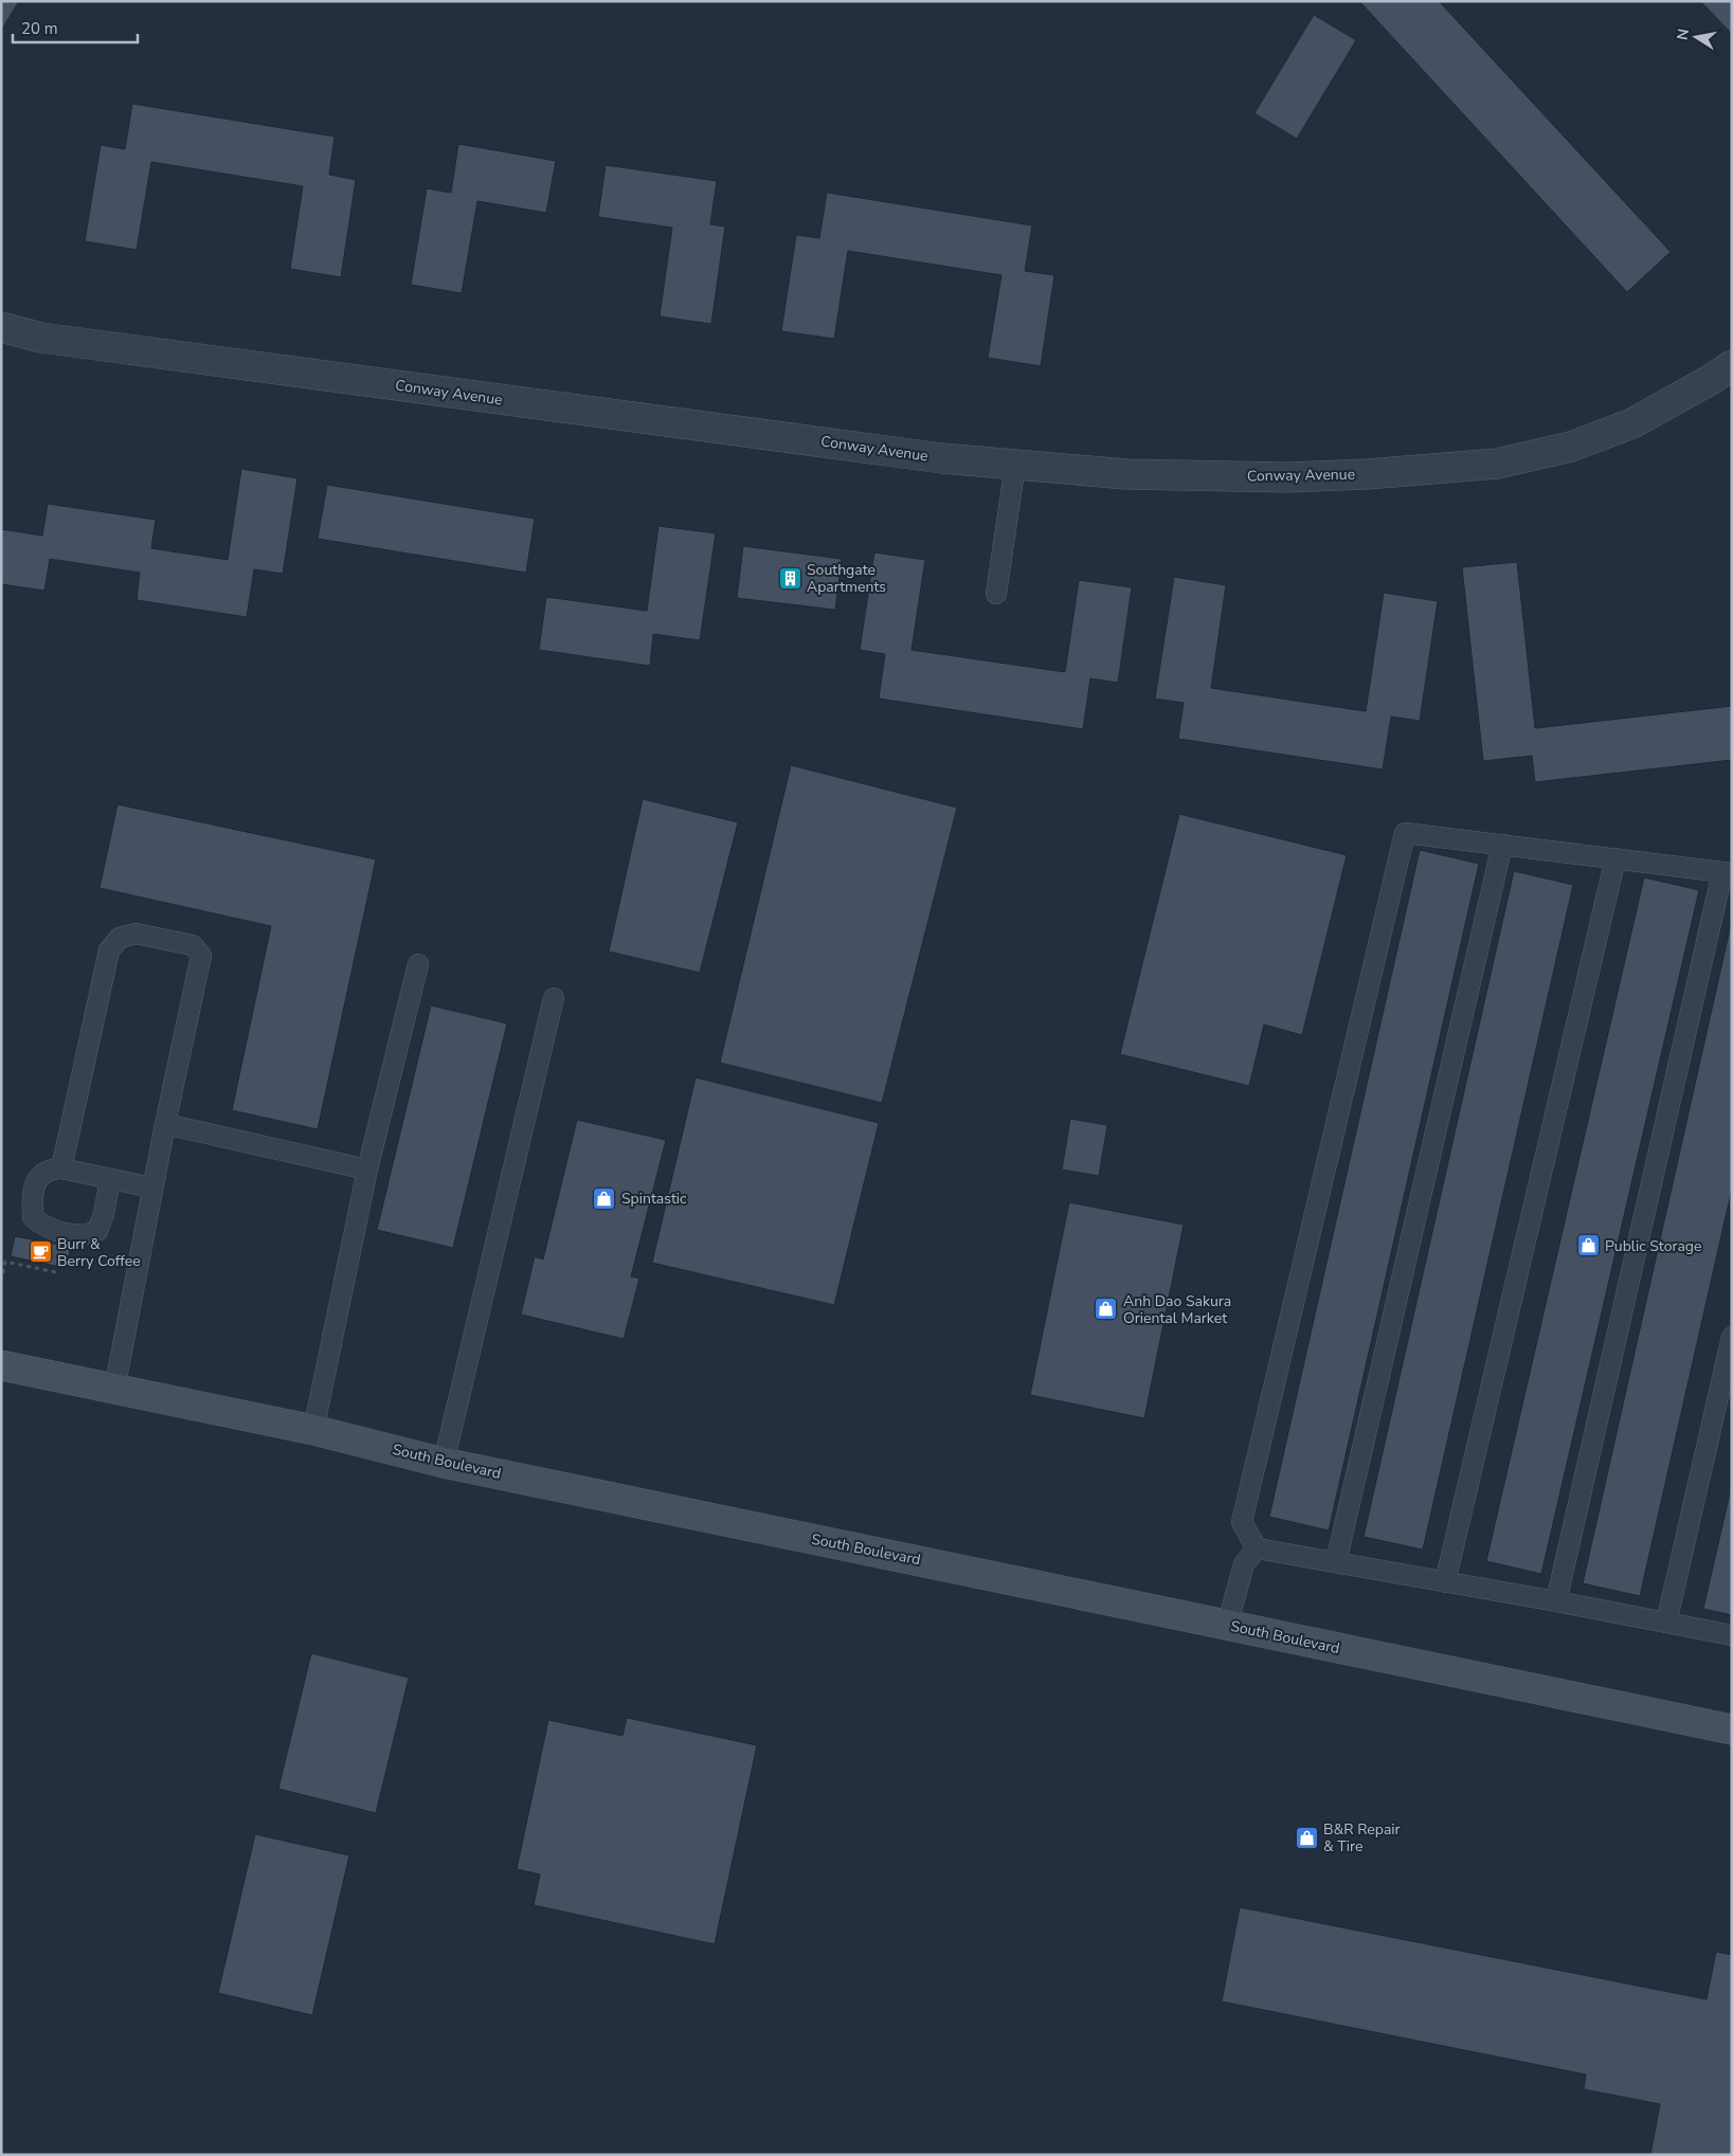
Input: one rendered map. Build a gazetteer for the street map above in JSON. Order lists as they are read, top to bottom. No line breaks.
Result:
{"streets":{"main road":["South Boulevard"],"street":["Conway Avenue"]},"places":{"building":["Southgate Apartments"],"shop":["Spintastic","Public Storage","Anh Dao Sakura Oriental Market","B&R Repair & Tire"],"cafe":["Burr & Berry Coffee"]},"scale_bar":"20 m","north":"left"}
